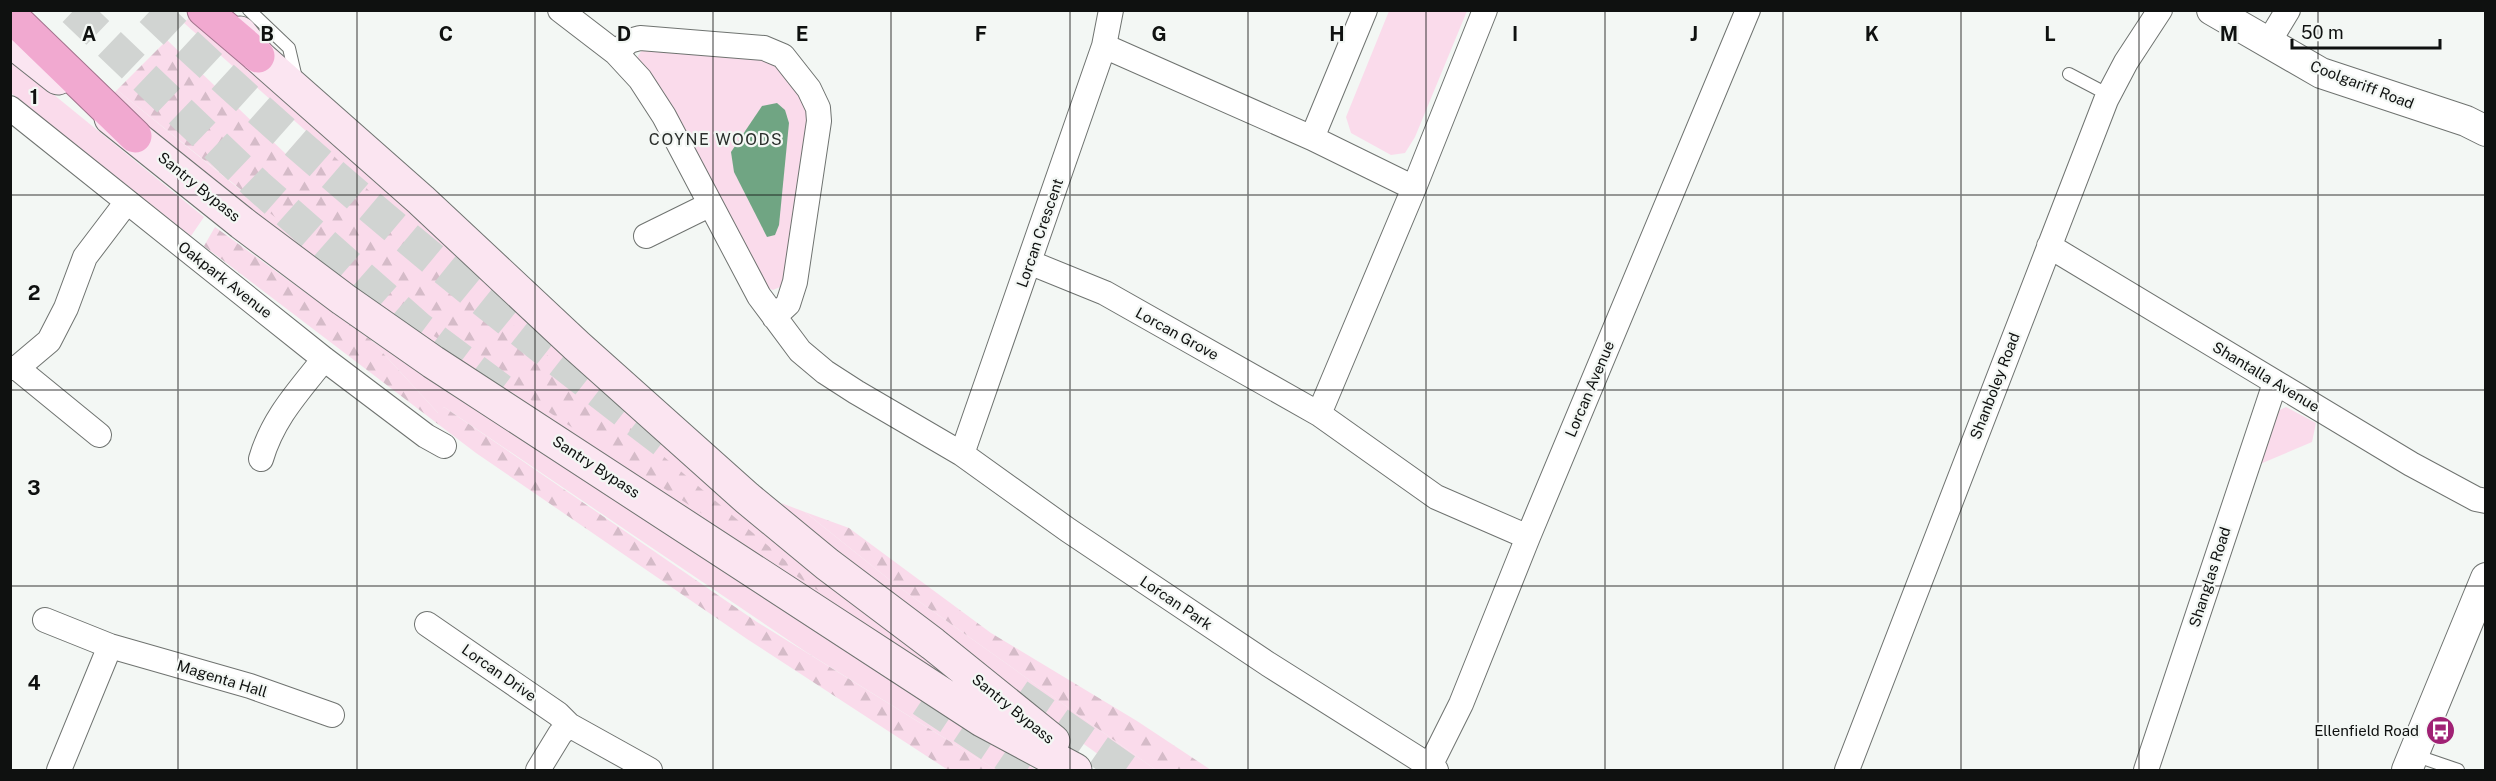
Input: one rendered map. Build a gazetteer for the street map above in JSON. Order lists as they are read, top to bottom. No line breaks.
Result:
{"streets":{"main road":["Santry Bypass"],"street":["Coolgariff Road","Lorcan Crescent","Oakpark Avenue","Lorcan Grove","Shantalla Avenue","Shanboley Road","Lorcan Avenue","Shanglas Road","Lorcan Park","Lorcan Drive","Magenta Hall"]},"crossings":[["Lorcan Crescent","Lorcan Grove"],["Lorcan Crescent","Lorcan Park"],["Lorcan Grove","Lorcan Avenue"],["Shantalla Avenue","Shanboley Road"],["Shantalla Avenue","Shanglas Road"],["Lorcan Avenue","Lorcan Park"]],"districts":["COYNE WOODS"],"places":{"bus stop":["Ellenfield Road"]},"scale_bar":"50 m","grid":{"columns":["A","B","C","D","E","F","G","H","I","J","K","L","M"],"rows":["1","2","3","4"]}}
